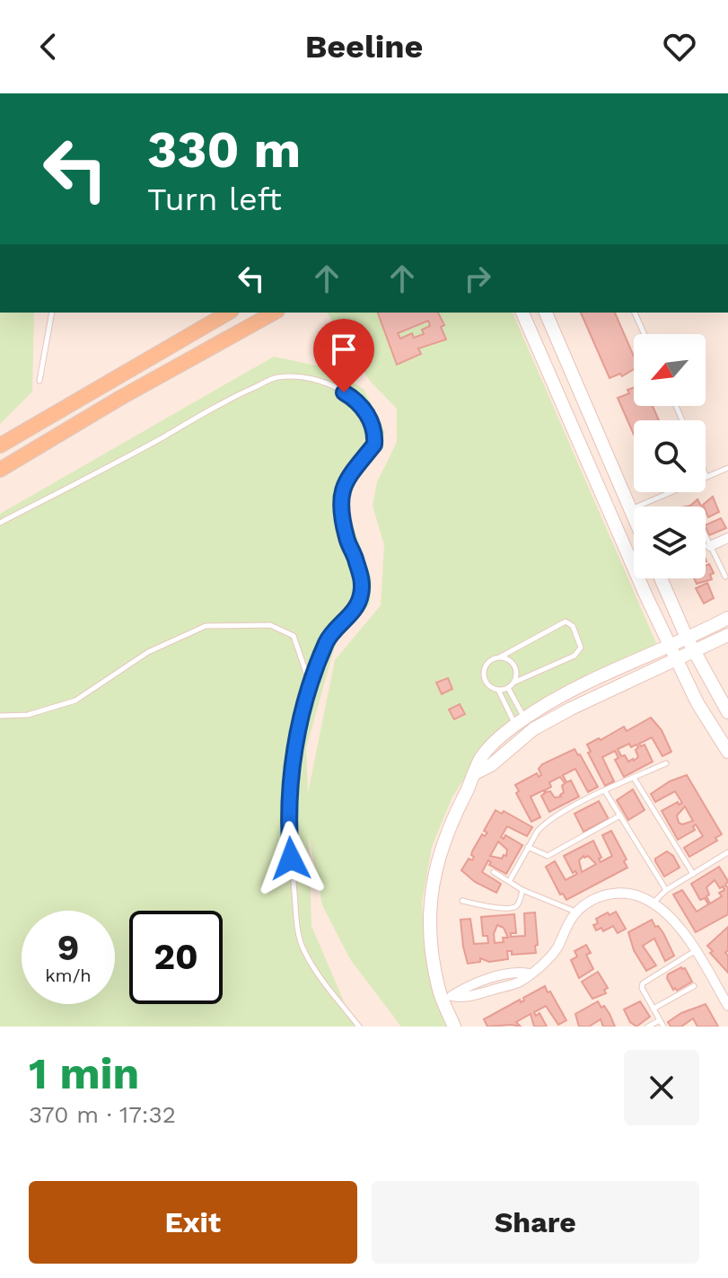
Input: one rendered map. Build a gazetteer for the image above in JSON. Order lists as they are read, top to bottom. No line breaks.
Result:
{"north":"bottom left","page":{"header":"Beeline","turn":["330 m","Turn left"],"speed":"9 km/h","limit":"20","heading":["1 min","370 m · 17:32"],"buttons":["Exit","Share"]}}
